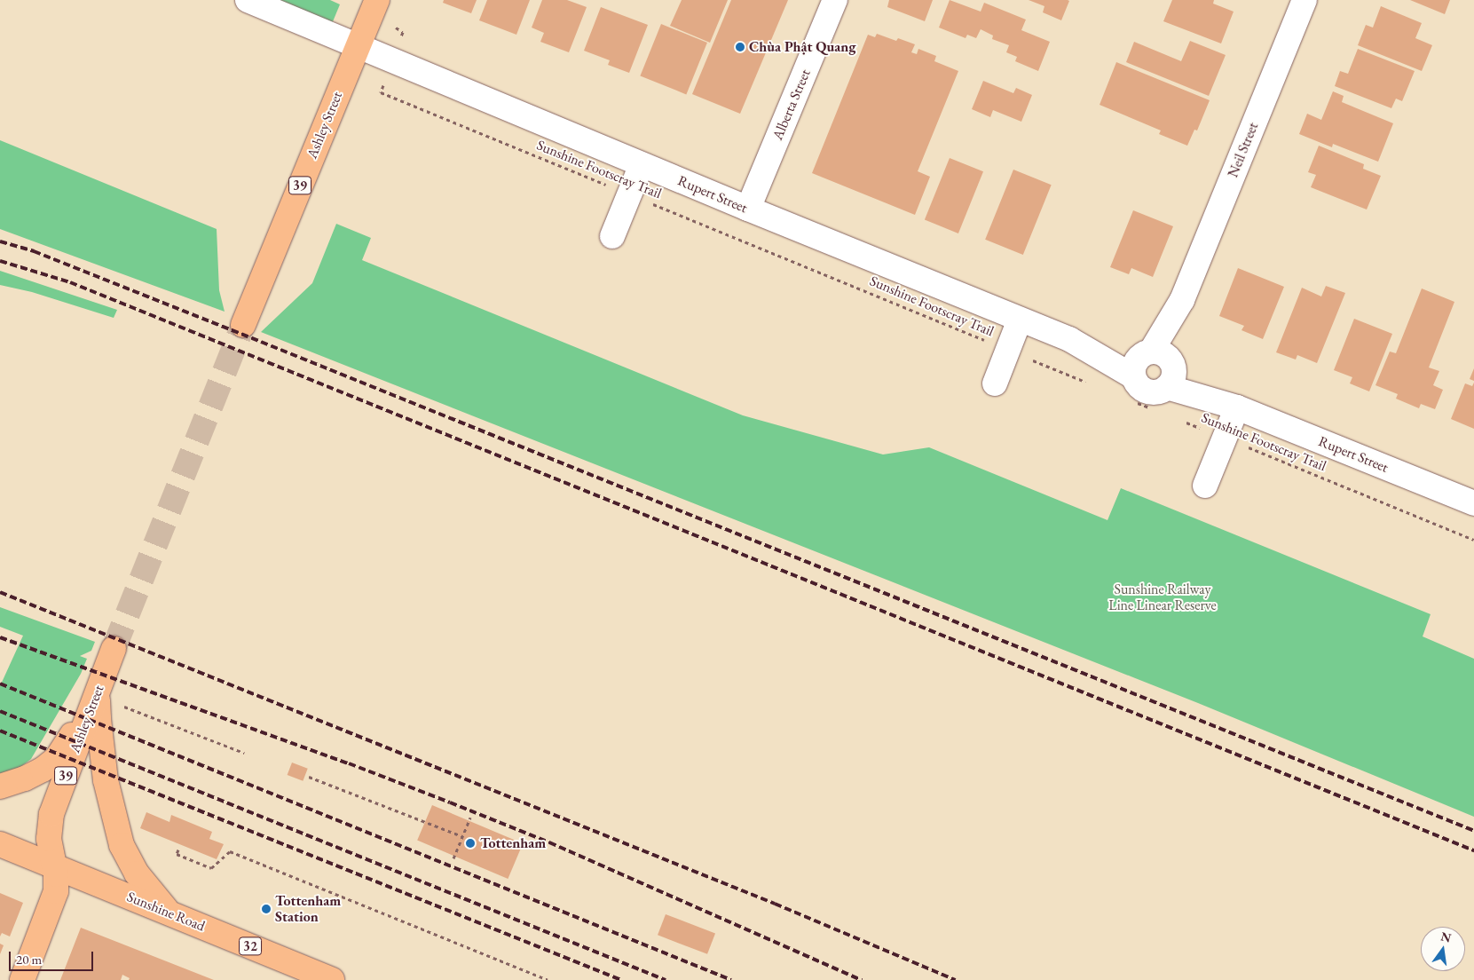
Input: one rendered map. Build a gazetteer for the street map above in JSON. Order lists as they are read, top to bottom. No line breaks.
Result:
{"streets":{"main road":["Ashley Street","39","Sunshine Road","32"],"street":["Alberta Street","Neil Street","Rupert Street"],"path":["Sunshine Footscray Trail"]},"crossings":[["Alberta Street","Rupert Street"],["Ashley Street","39"],["Ashley Street","Rupert Street"],["Ashley Street","Sunshine Road"],["Neil Street","Rupert Street"],["39","Sunshine Road"]],"parks":["Sunshine Railway Line Linear Reserve"],"places":["Chùa Phật Quang","Tottenham","Tottenham Station"],"scale_bar":"20 m","north":"top"}
